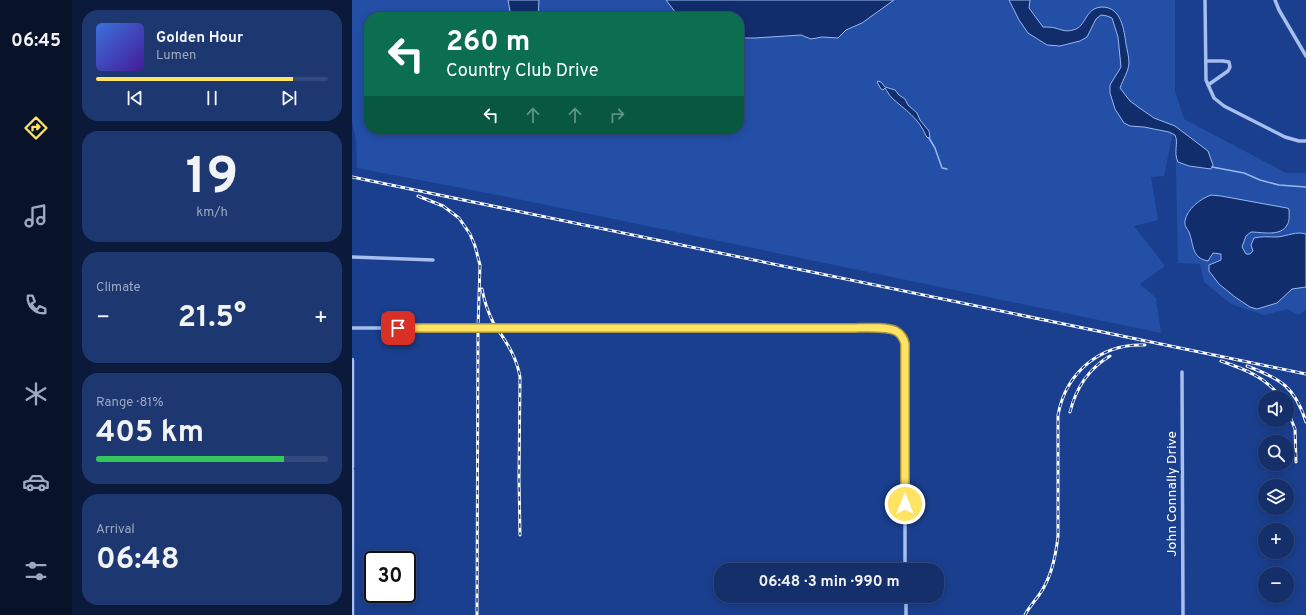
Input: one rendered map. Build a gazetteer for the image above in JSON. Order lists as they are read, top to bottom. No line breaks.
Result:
{"streets":{"street":["John Connally Drive"]},"page":{"tabs":"06:45","turn":["260 m","Country Club Drive"],"song":["Golden Hour","Lumen"],"tile":[["19","km/h"],"Climate",["Range · 81%","405 km"],["Arrival","06:48"]],"heat":["−","21.5°","+"],"map_buttons":["+","−"],"limit":"30","trip":"06:48 · 3 min · 990 m"}}
